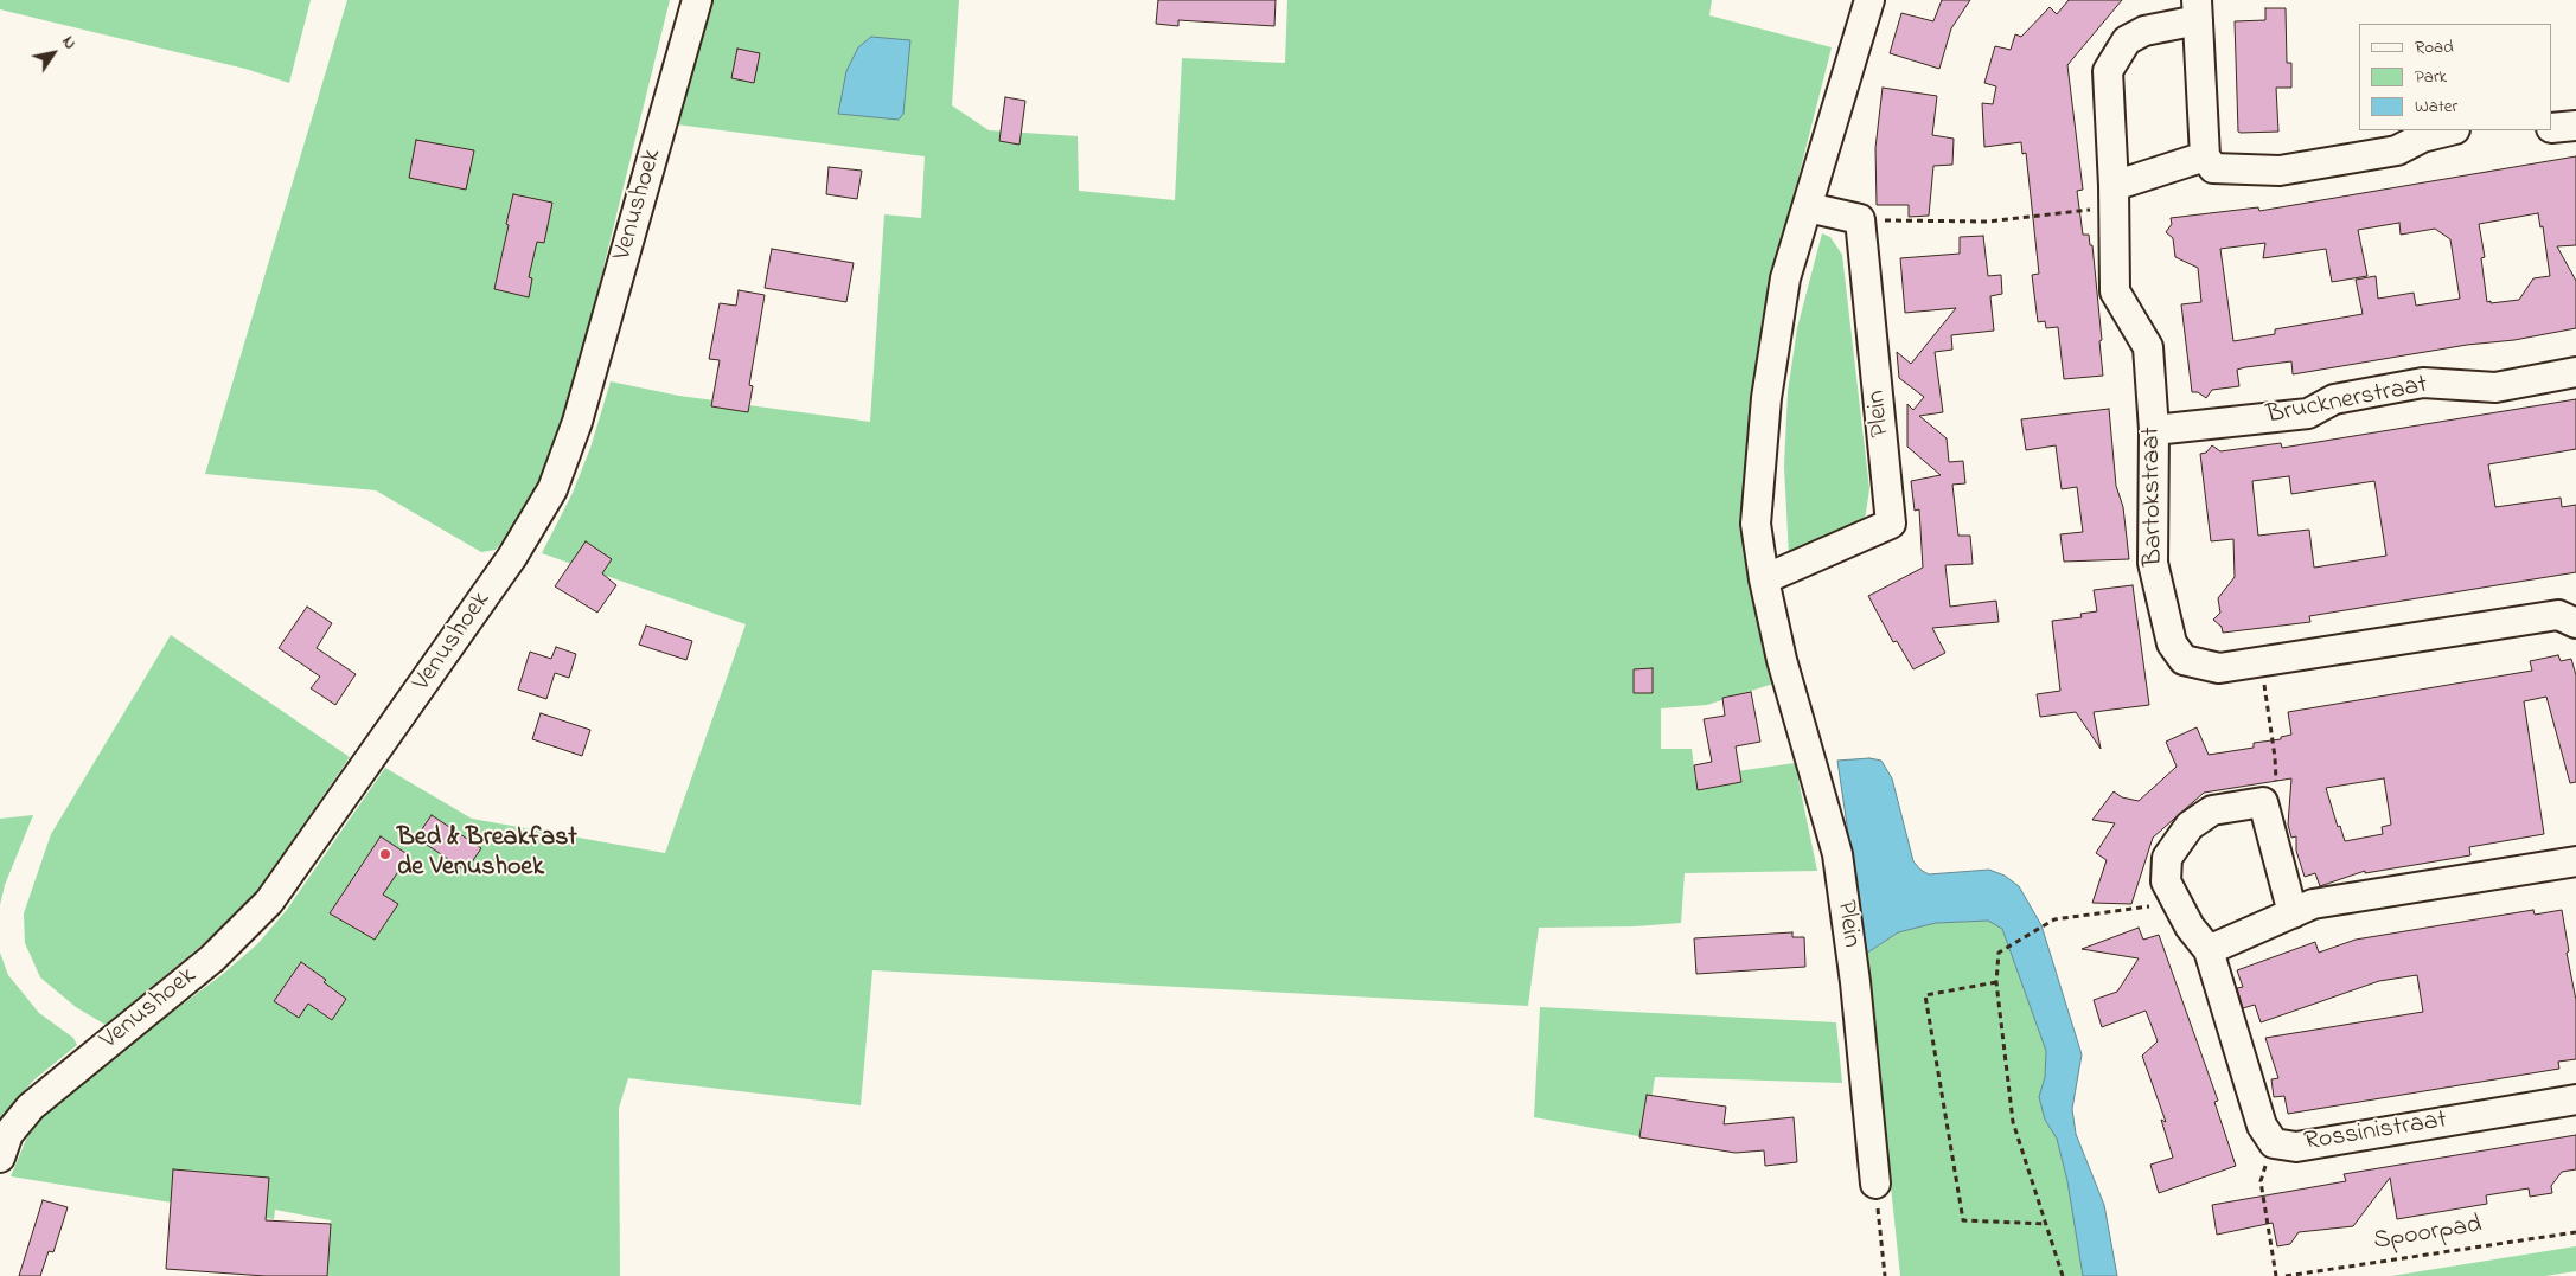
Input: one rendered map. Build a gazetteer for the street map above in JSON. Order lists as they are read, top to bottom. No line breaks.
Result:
{"streets":{"street":["Venushoek","Brucknerstraat","Plein","Bartokstraat","Rossinistraat"],"path":["Spoorpad"]},"crossings":[["Brucknerstraat","Bartokstraat"]],"places":["Bed & Breakfast de Venushoek"],"legend":["Road","Park","Water"],"north":"top right"}
